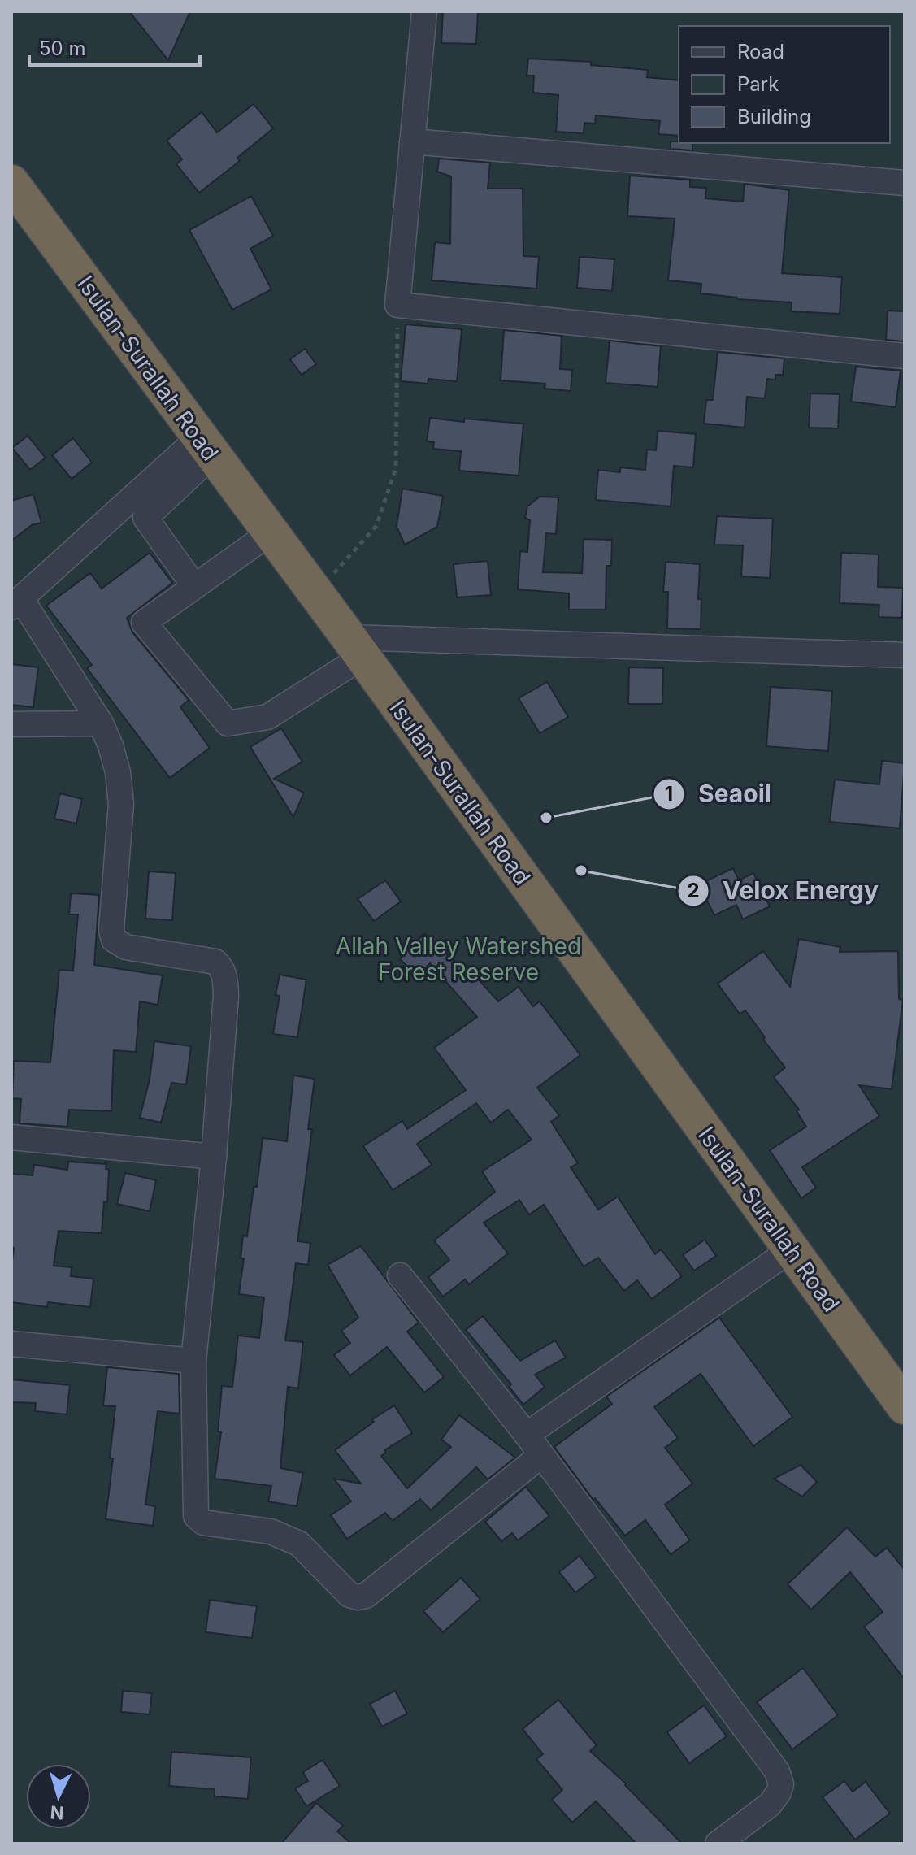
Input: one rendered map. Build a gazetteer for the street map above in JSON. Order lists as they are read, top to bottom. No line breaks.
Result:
{"streets":{"highway":["Isulan-Surallah Road"]},"parks":["Allah Valley Watershed Forest Reserve"],"places":["Seaoil","Velox Energy"],"legend":["Road","Park","Building"],"scale_bar":"50 m","north":"bottom"}
